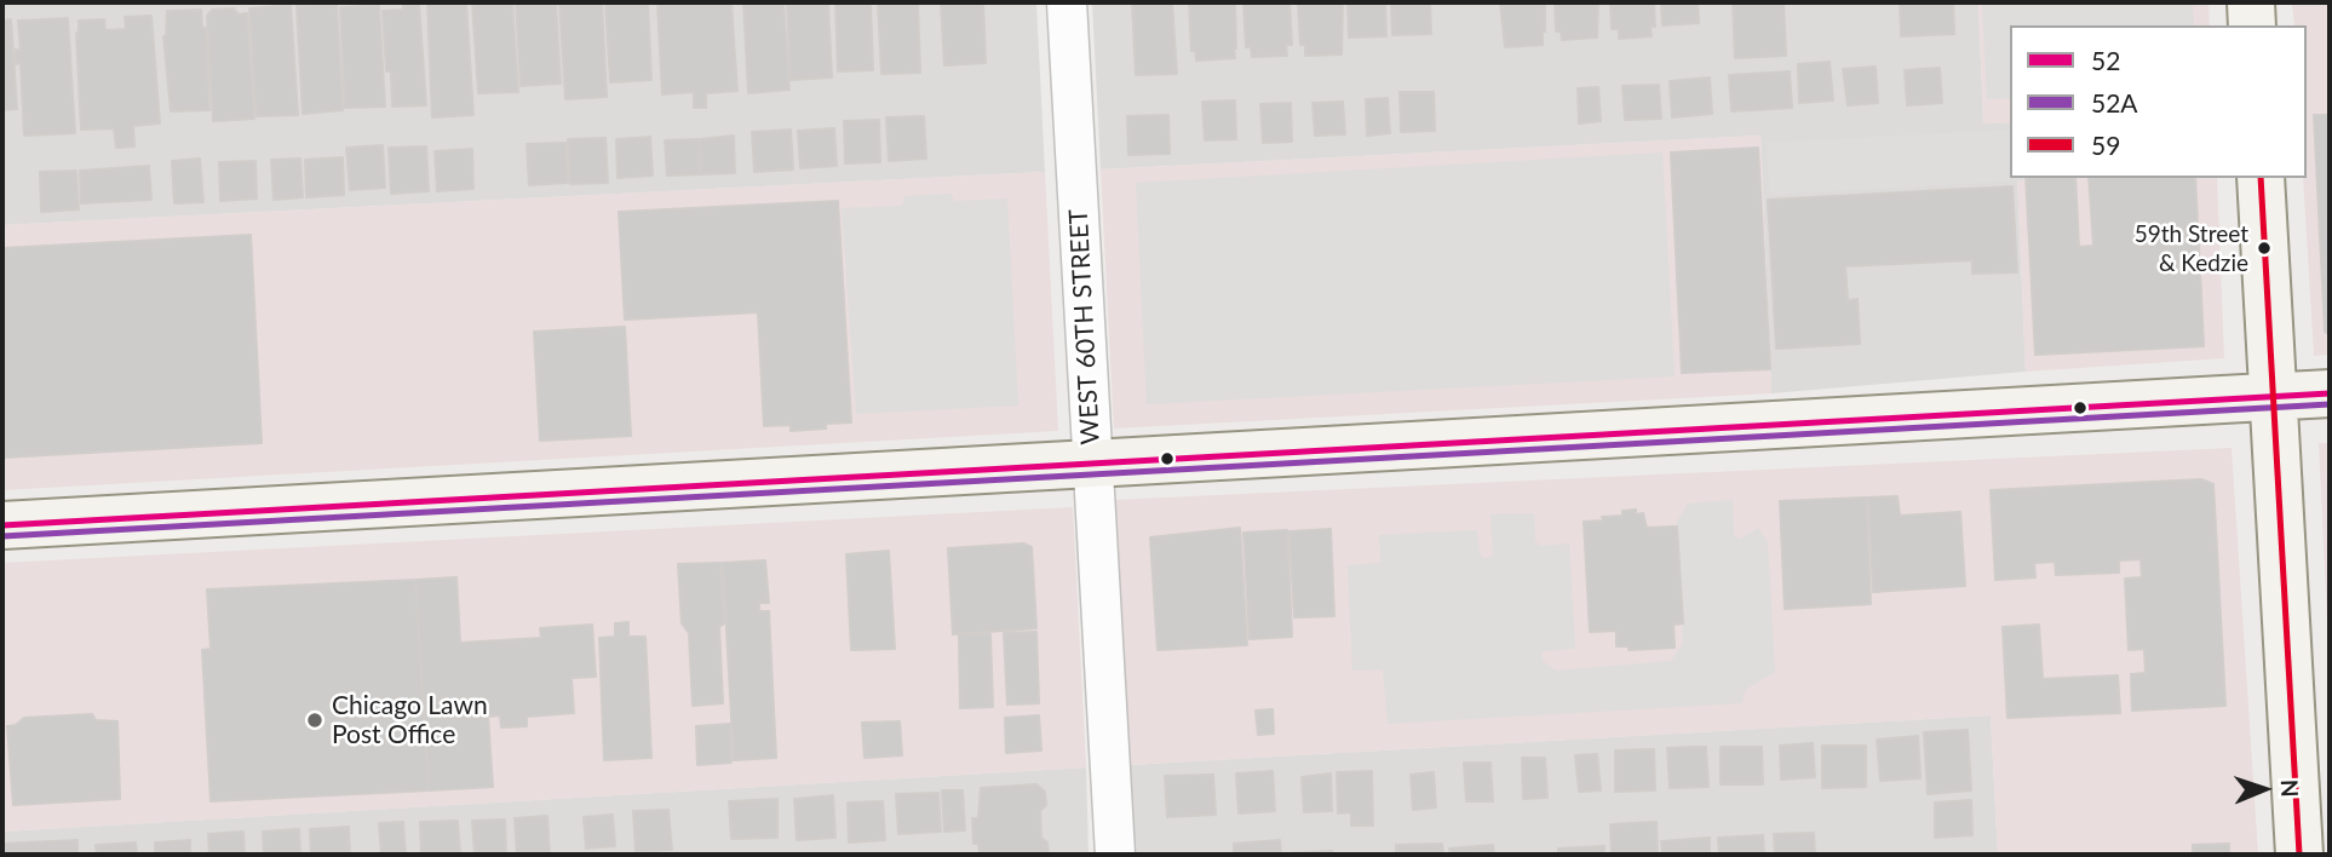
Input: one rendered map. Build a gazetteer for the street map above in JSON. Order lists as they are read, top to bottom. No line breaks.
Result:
{"streets":{"street":["WEST 60TH STREET"]},"places":["59th Street & Kedzie","Chicago Lawn Post Office"],"lines":["transit line 59","transit line 52","transit line 52A"],"legend":["52","52A","59"],"north":"right"}
